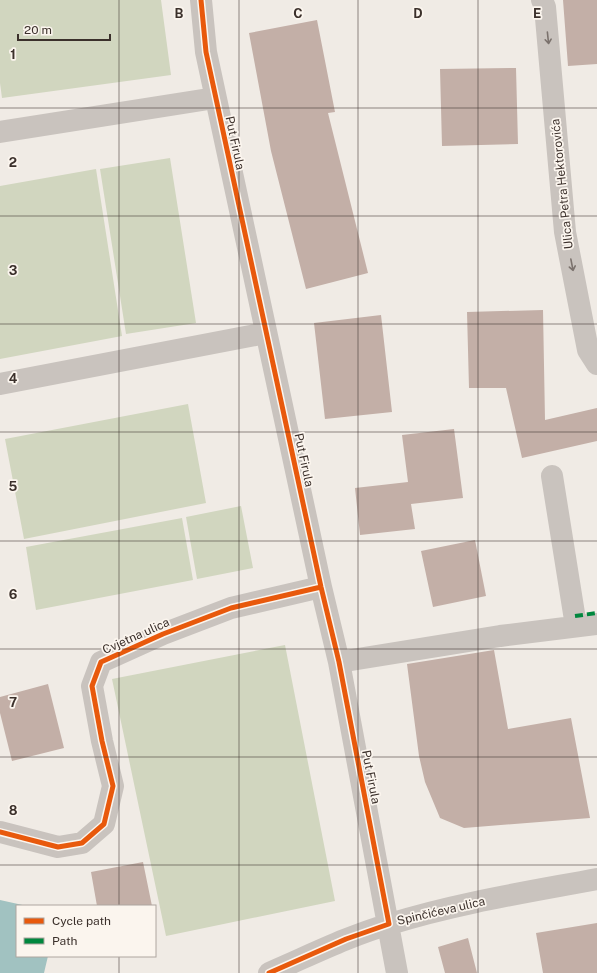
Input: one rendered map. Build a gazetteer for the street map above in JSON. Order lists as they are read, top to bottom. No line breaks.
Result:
{"streets":{"street":["Put Firula","Ulica Petra Hektorovića","Cvjetna ulica","Spinčićeva ulica"]},"crossings":[["Put Firula","Cvjetna ulica"],["Put Firula","Spinčićeva ulica"]],"one_way":["Ulica Petra Hektorovića"],"legend":["Cycle path","Path"],"scale_bar":"20 m","grid":{"columns":["B","C","D","E"],"rows":["1","2","3","4","5","6","7","8"]}}
